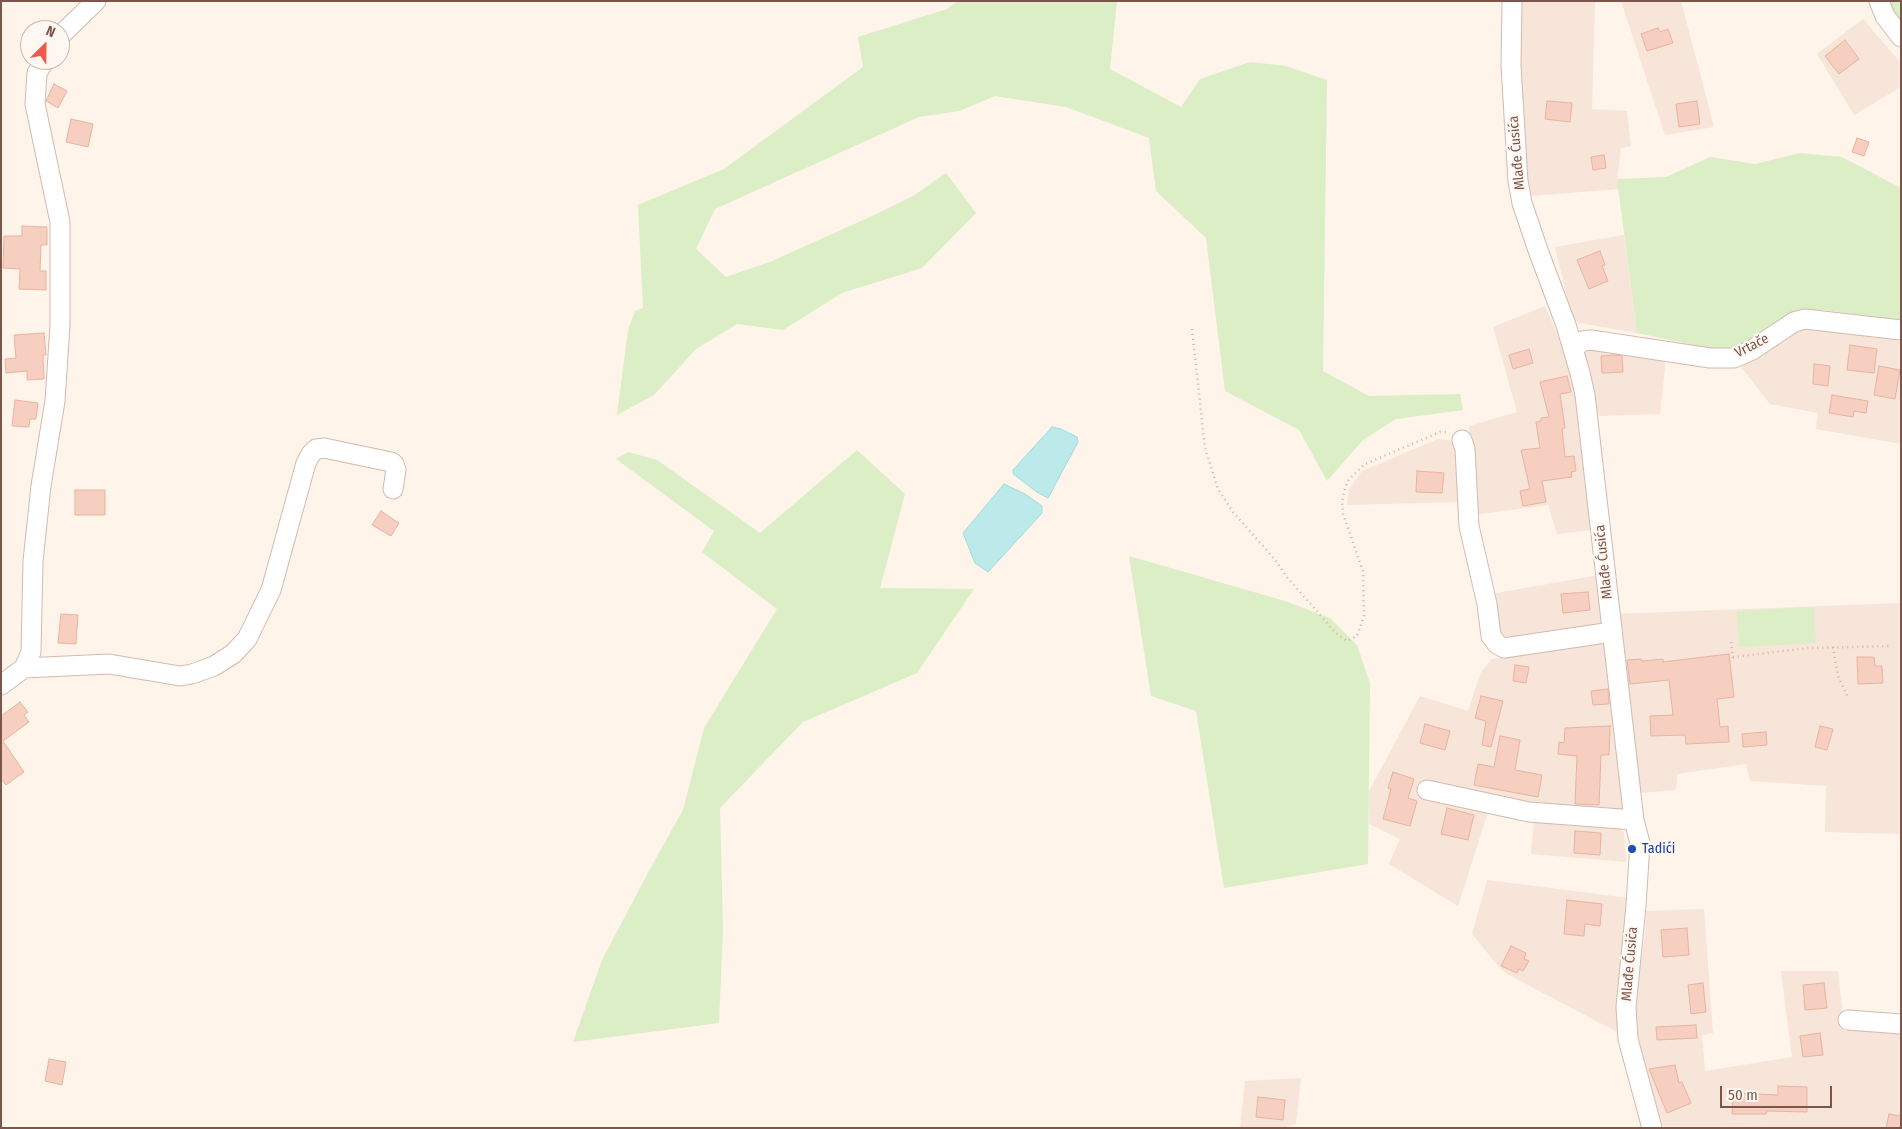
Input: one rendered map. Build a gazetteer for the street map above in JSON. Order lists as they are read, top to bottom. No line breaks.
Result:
{"streets":{"street":["Mlađe Ćusića","Vrtače"]},"crossings":[["Mlađe Ćusića","Vrtače"]],"places":["Tadići"],"scale_bar":"50 m","north":"top right"}
